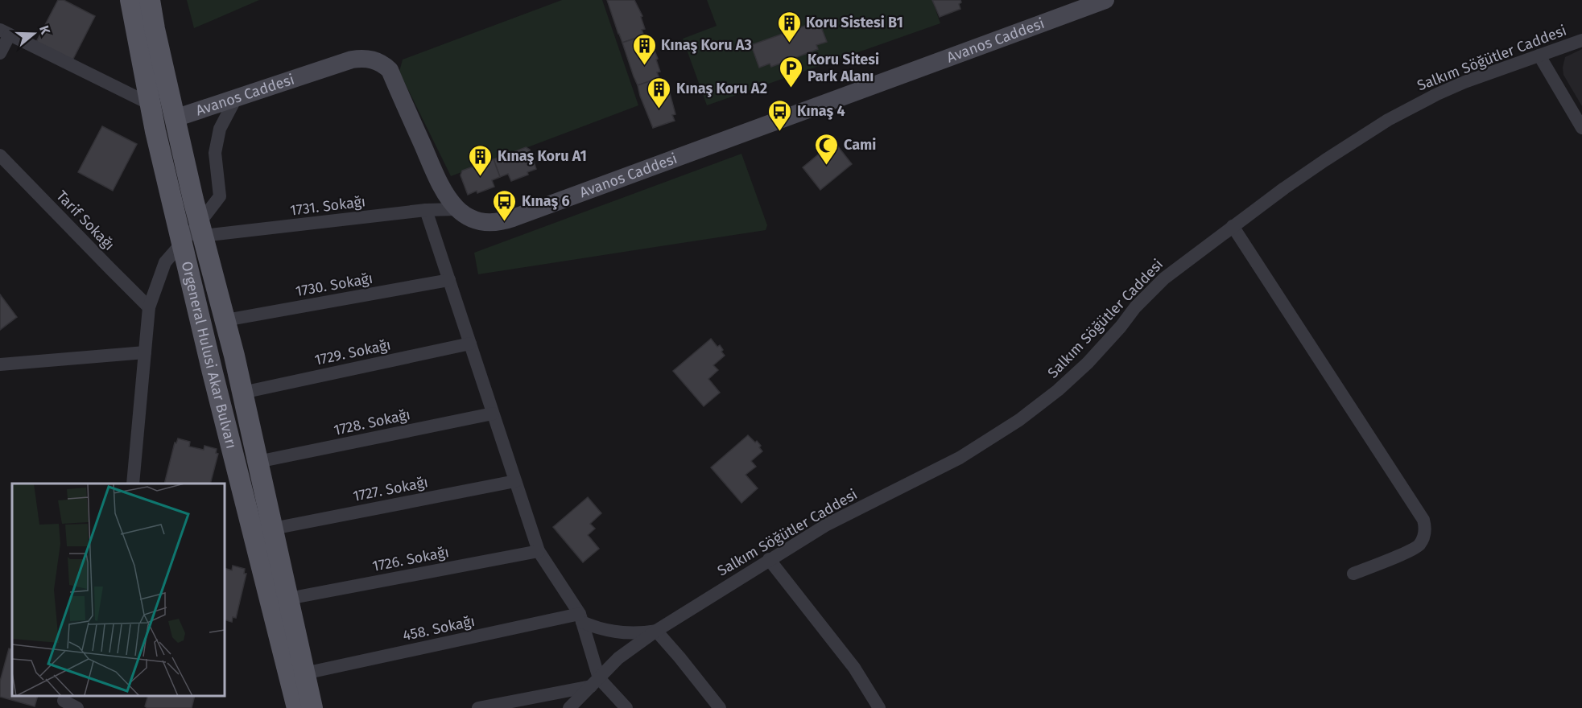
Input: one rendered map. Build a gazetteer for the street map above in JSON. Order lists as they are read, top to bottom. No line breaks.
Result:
{"streets":{"main road":["Orgeneral Hulusi Akar Bulvarı"],"street":["Avanos Caddesi","Salkım Söğütler Caddesi","1731. Sokağı","Tarif Sokağı","1730. Sokağı","1729. Sokağı","1728. Sokağı","1727. Sokağı","1726. Sokağı","458. Sokağı"]},"crossings":[["Avanos Caddesi","1731. Sokağı"],["Avanos Caddesi","Orgeneral Hulusi Akar Bulvarı"],["1731. Sokağı","Orgeneral Hulusi Akar Bulvarı"],["1730. Sokağı","Orgeneral Hulusi Akar Bulvarı"],["1729. Sokağı","Orgeneral Hulusi Akar Bulvarı"],["Orgeneral Hulusi Akar Bulvarı","1728. Sokağı"],["Orgeneral Hulusi Akar Bulvarı","1727. Sokağı"],["Orgeneral Hulusi Akar Bulvarı","1726. Sokağı"],["Orgeneral Hulusi Akar Bulvarı","458. Sokağı"]],"places":{"building":["Koru Sistesi B1","Kınaş Koru A3","Kınaş Koru A2","Kınaş Koru A1"],"parking":["Koru Sitesi Park Alanı"],"bus stop":["Kınaş 4","Kınaş 6"],"mosque":["Cami"]},"north":"right"}
